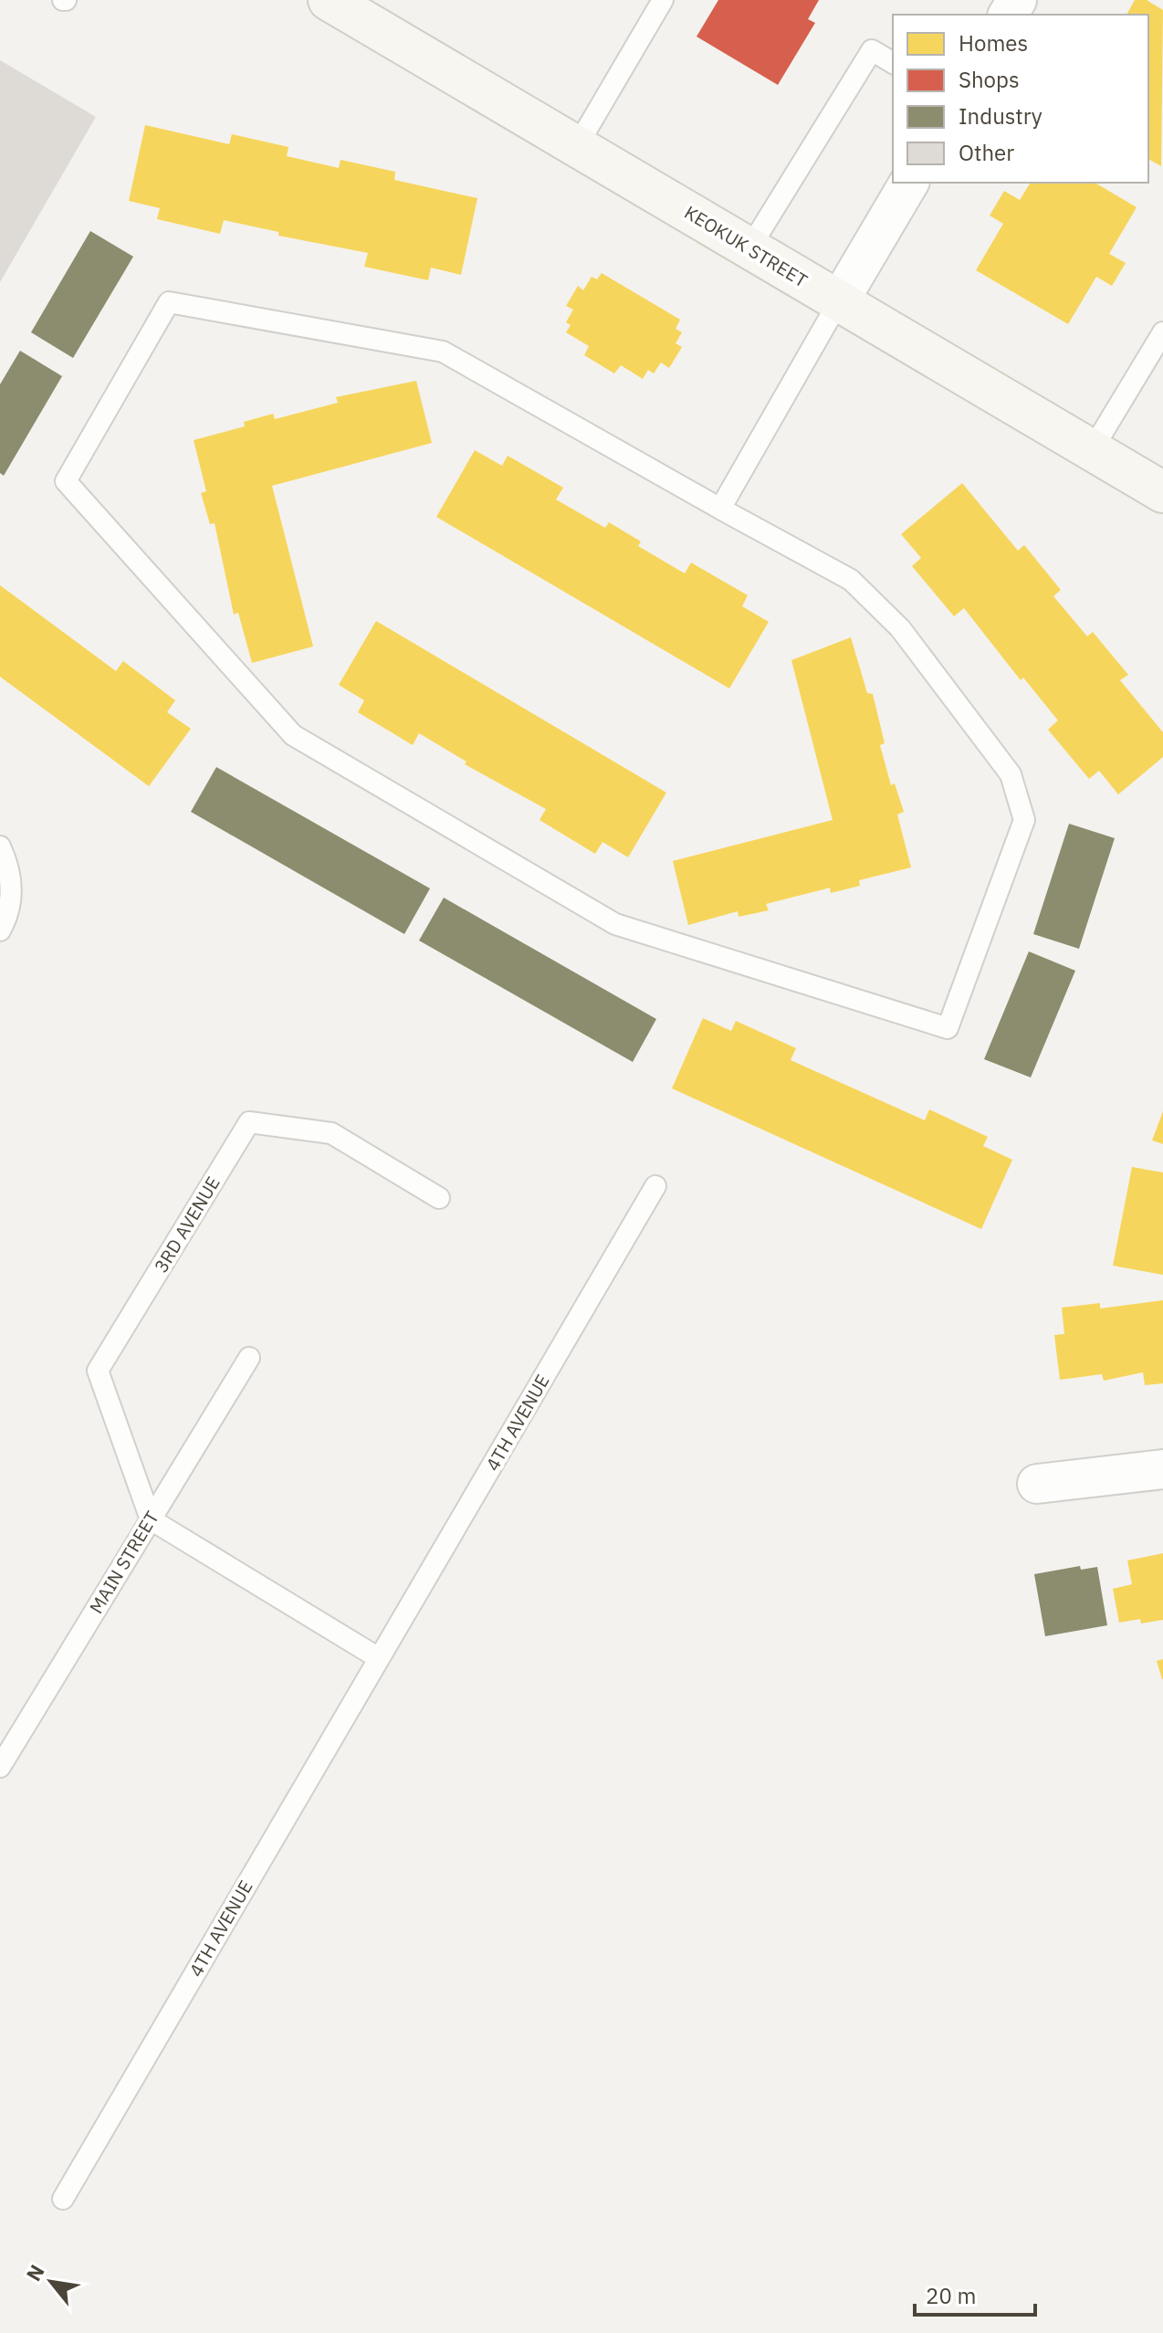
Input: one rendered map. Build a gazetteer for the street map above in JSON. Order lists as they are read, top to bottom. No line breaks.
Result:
{"streets":{"street":["KEOKUK STREET"],"lane":["3RD AVENUE","4TH AVENUE","MAIN STREET"]},"crossings":[["3RD AVENUE","MAIN STREET"]],"legend":["Homes","Shops","Industry","Other"],"scale_bar":"20 m","north":"top left"}
